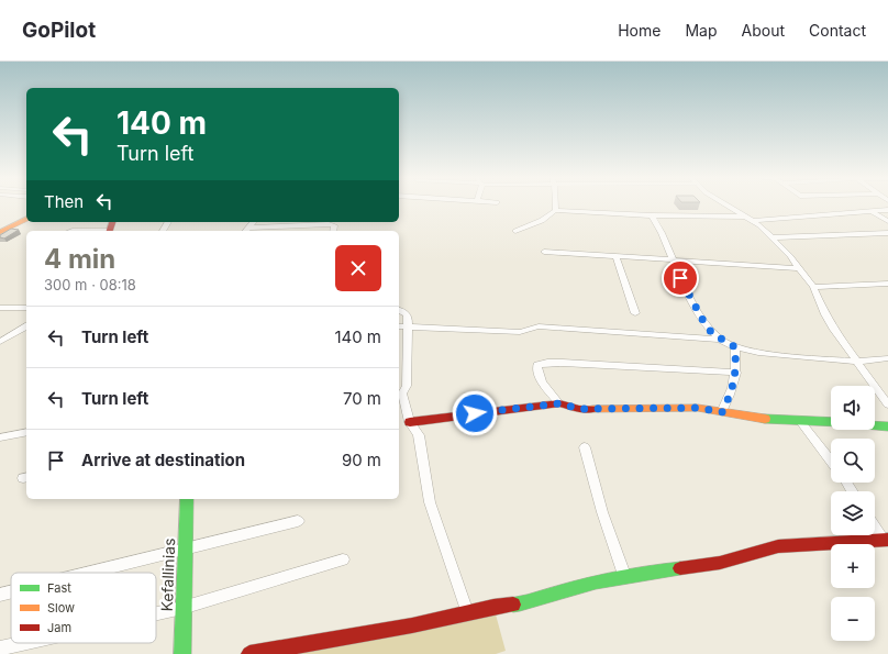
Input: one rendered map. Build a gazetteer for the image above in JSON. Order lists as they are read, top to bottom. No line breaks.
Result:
{"streets":{"street":["Kefallinias"]},"legend":["Fast","Slow","Jam"],"page":{"header":"GoPilot","nav":["Home","Map","About","Contact"],"turn":["140 m","Turn left"],"then":"Then","heading":["4 min","300 m · 08:18"],"list":[{"name":"Turn left","value":"140 m"},{"name":"Turn left","value":"70 m"},{"name":"Arrive at destination","value":"90 m"}],"map_buttons":["+","−"]}}
